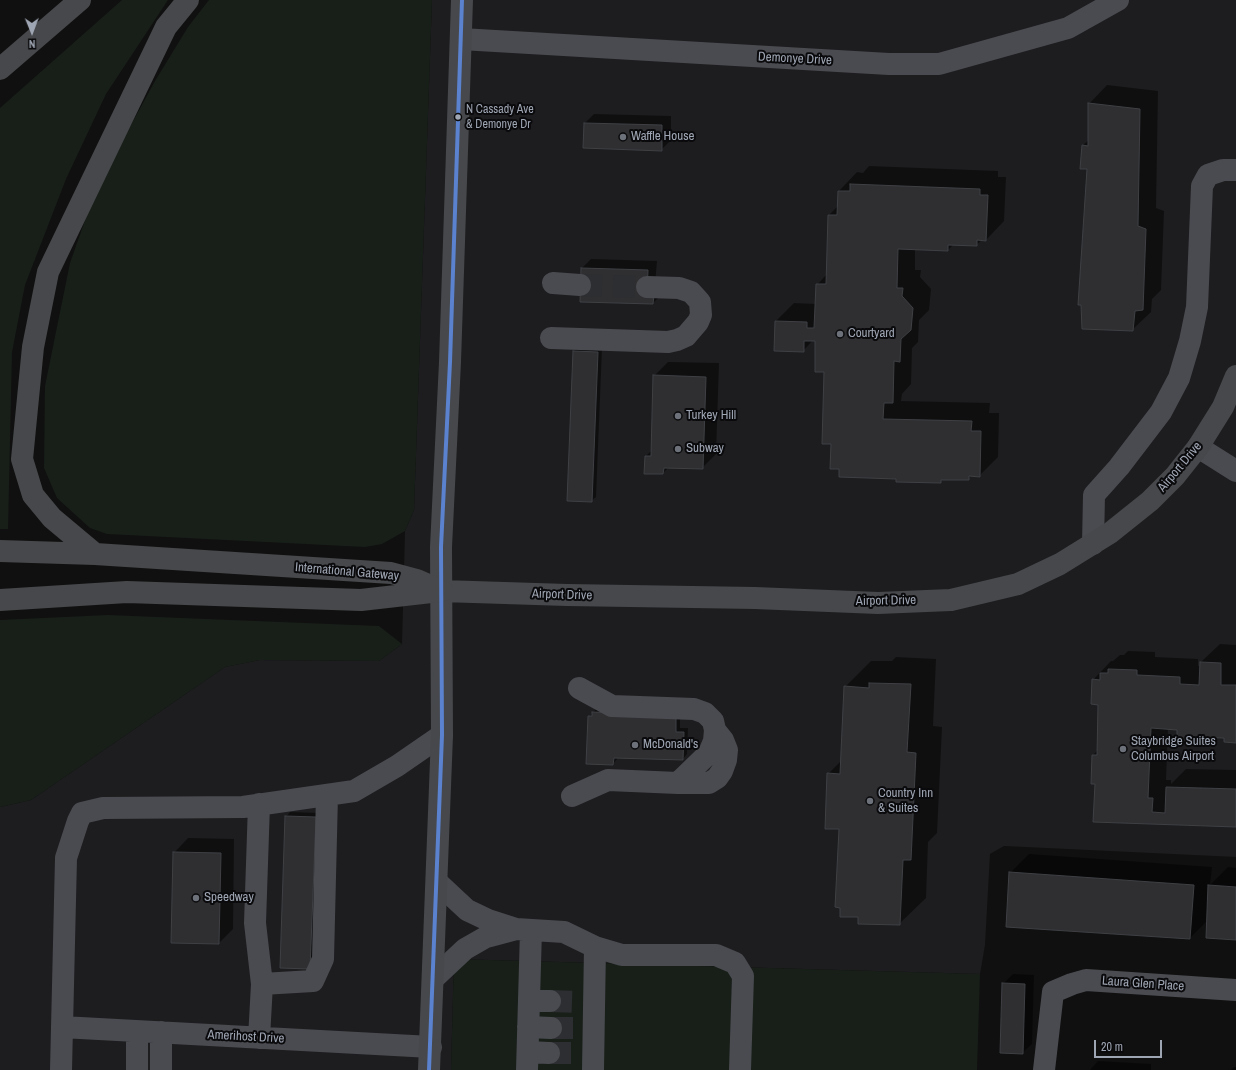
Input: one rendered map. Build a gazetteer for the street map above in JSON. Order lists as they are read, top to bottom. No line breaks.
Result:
{"streets":{"highway":["International Gateway"],"main road":["Airport Drive"],"street":["Demonye Drive","Laura Glen Place","Amerihost Drive"]},"crossings":[["Airport Drive","International Gateway"]],"places":["N Cassady Ave & Demonye Dr","Waffle House","Courtyard","Turkey Hill","Subway","McDonald's","Staybridge Suites Columbus Airport","Country Inn & Suites","Speedway"],"scale_bar":"20 m","north":"bottom"}
